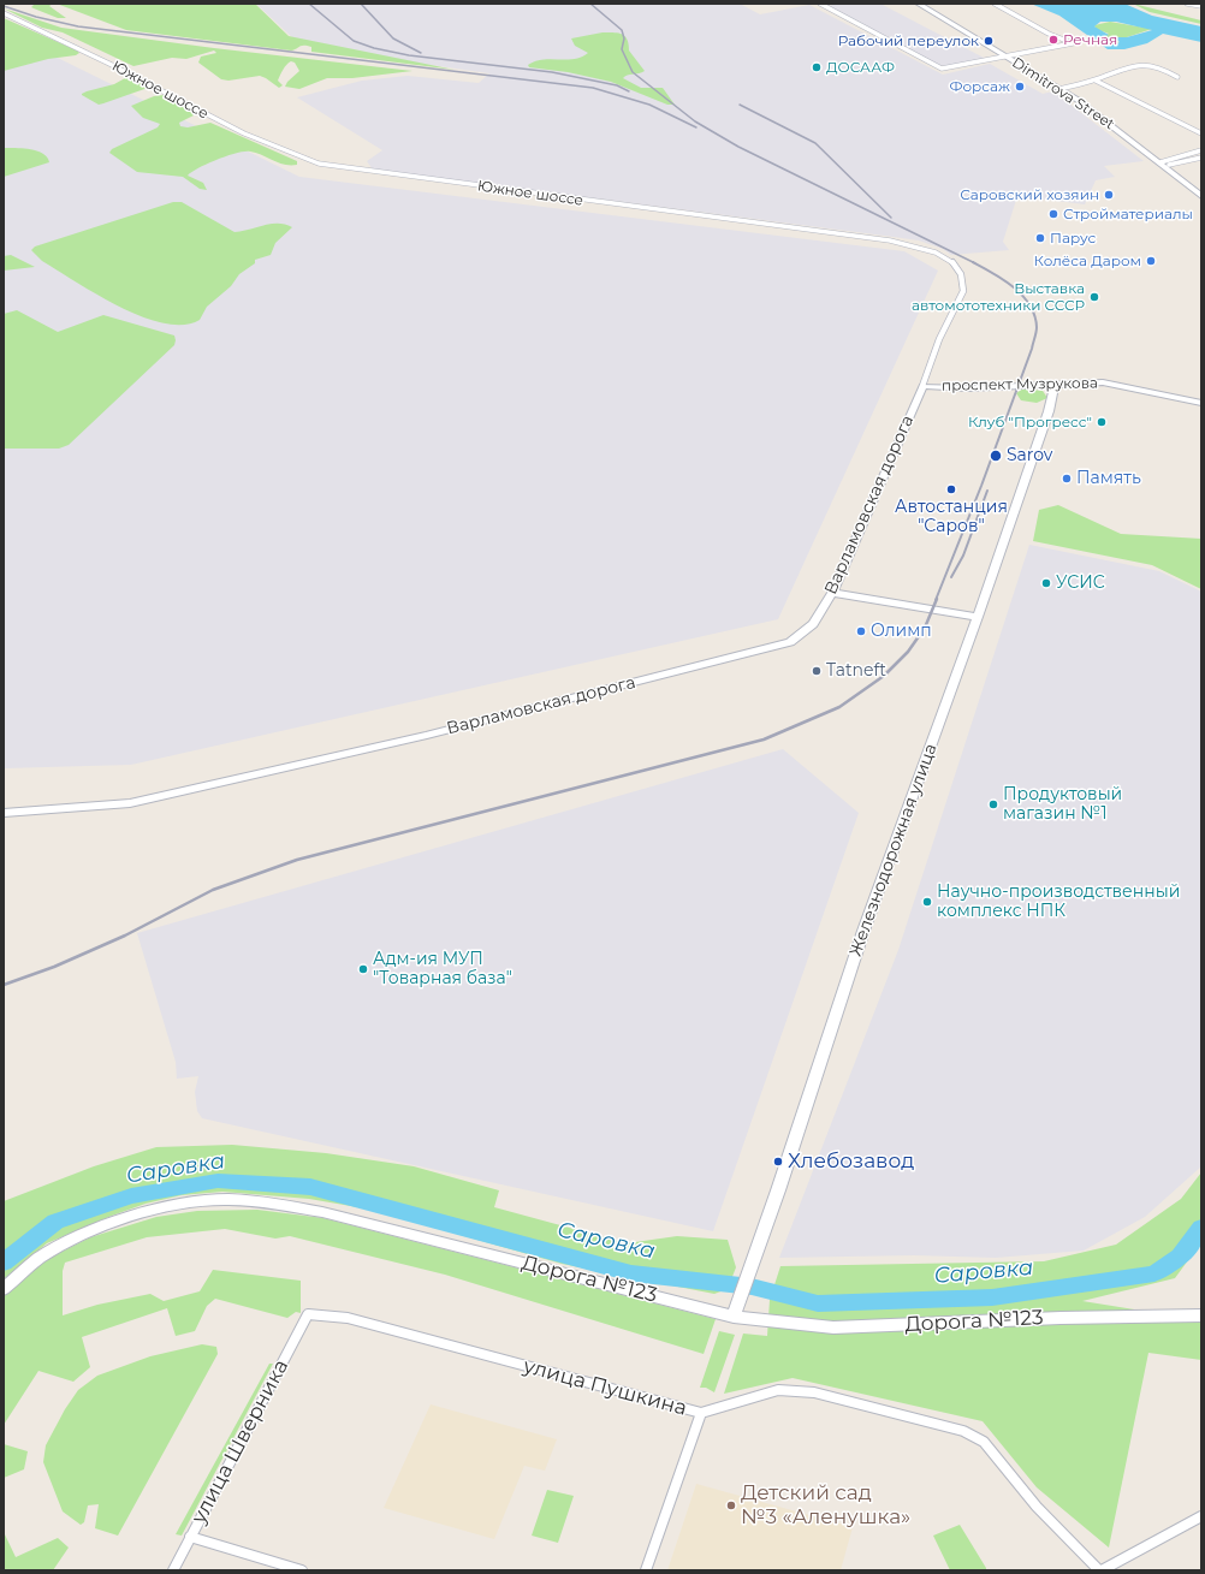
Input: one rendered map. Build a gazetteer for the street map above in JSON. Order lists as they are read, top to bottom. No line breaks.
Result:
{"streets":{"street":["Южное шоссе","Dimitrova Street","проспект Музрукова","Варламовская дорога","Железнодорожная улица","Дорога №123","улица Пушкина","улица Шверника"]},"crossings":[["Южное шоссе","проспект Музрукова"],["Южное шоссе","Варламовская дорога"],["проспект Музрукова","Варламовская дорога"],["проспект Музрукова","Железнодорожная улица"],["Железнодорожная улица","Дорога №123"],["улица Пушкина","улица Шверника"]],"water":["Саровка"],"places":["Речная","Рабочий переулок","ДОСААФ","Форсаж","Саровский хозяин","Стройматериалы","Парус","Колёса Даром","Выставка автомототехники СССР","Клуб \"Прогресс\"","Sarov","Память","Автостанция \"Саров\"","УСИС","Олимп","Tatneft","Продуктовый магазин №1","Научно-производственный комплекс НПК","Адм-ия МУП \"Товарная база\"","Хлебозавод","Детский сад №3 «Аленушка»"]}
